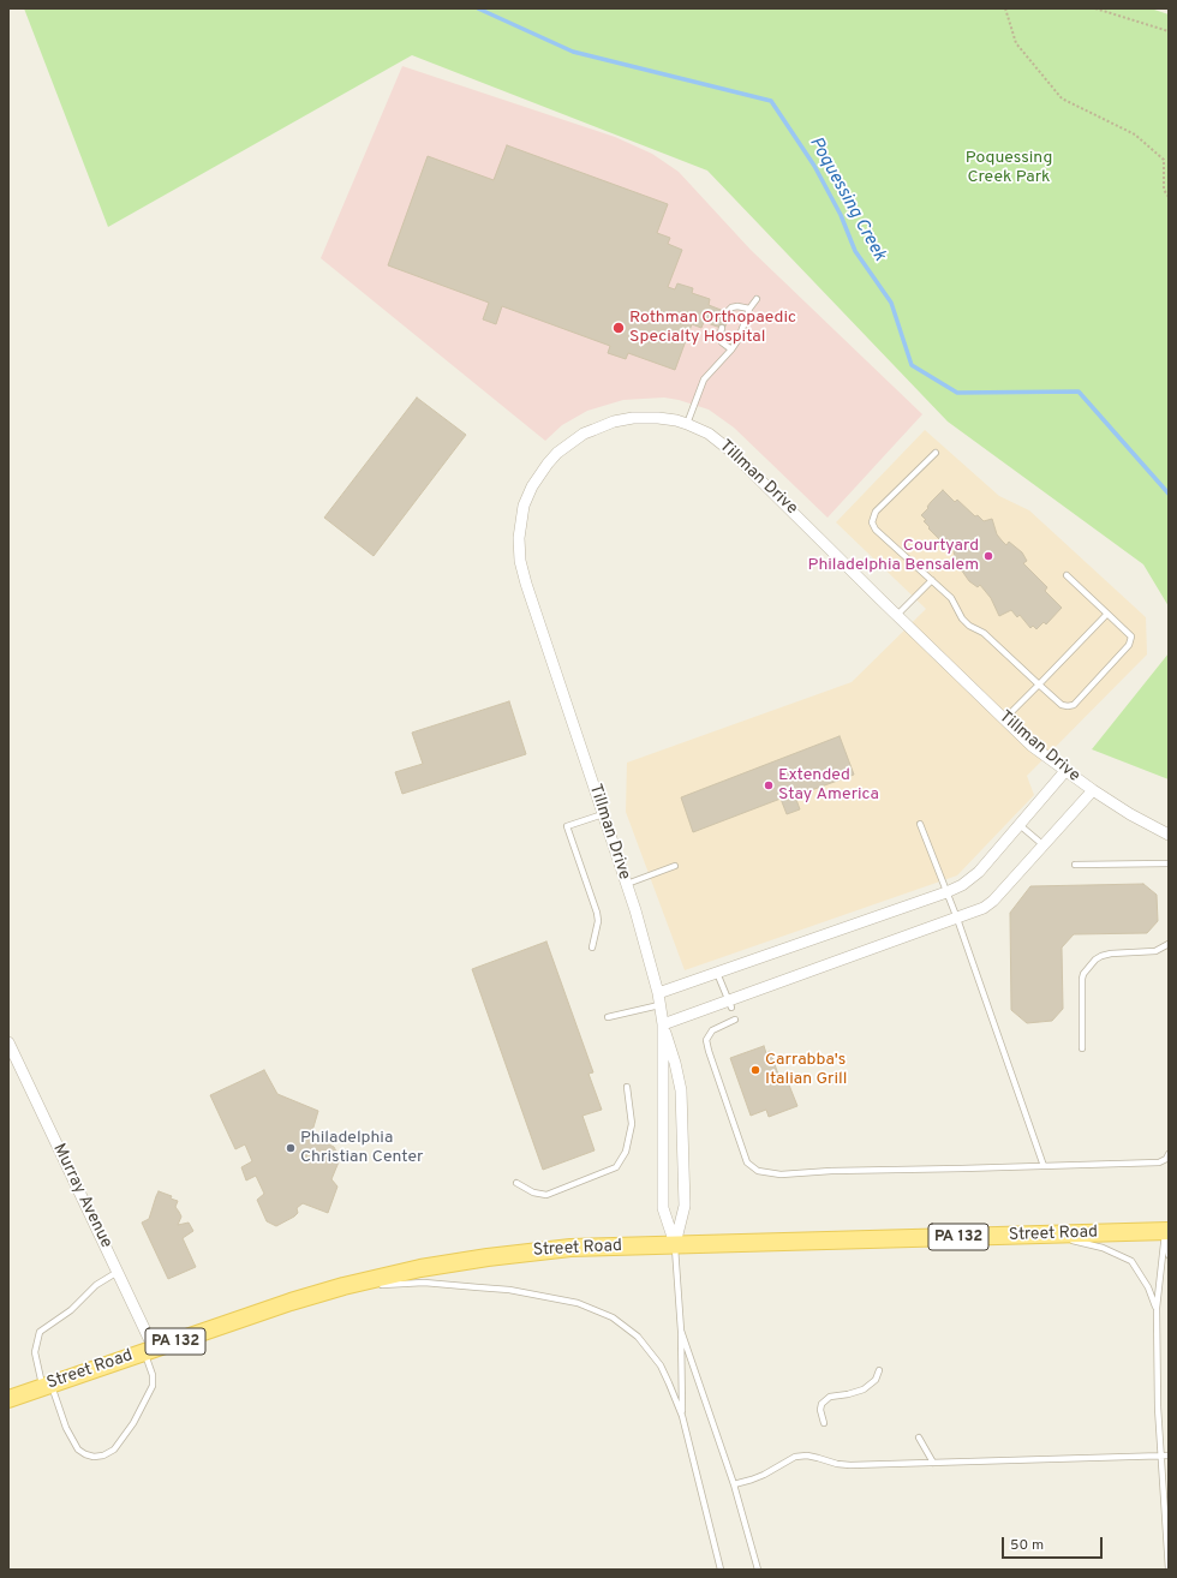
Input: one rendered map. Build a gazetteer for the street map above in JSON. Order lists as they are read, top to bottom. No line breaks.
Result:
{"streets":{"main road":["Street Road","PA 132"],"street":["Tillman Drive","Murray Avenue"]},"crossings":[["Tillman Drive","Street Road"],["Murray Avenue","Street Road"]],"water":["Poquessing Creek"],"parks":["Poquessing Creek Park"],"places":["Rothman Orthopaedic Specialty Hospital","Courtyard Philadelphia Bensalem","Extended Stay America","Carrabba's Italian Grill","Philadelphia Christian Center"],"scale_bar":"50 m"}
